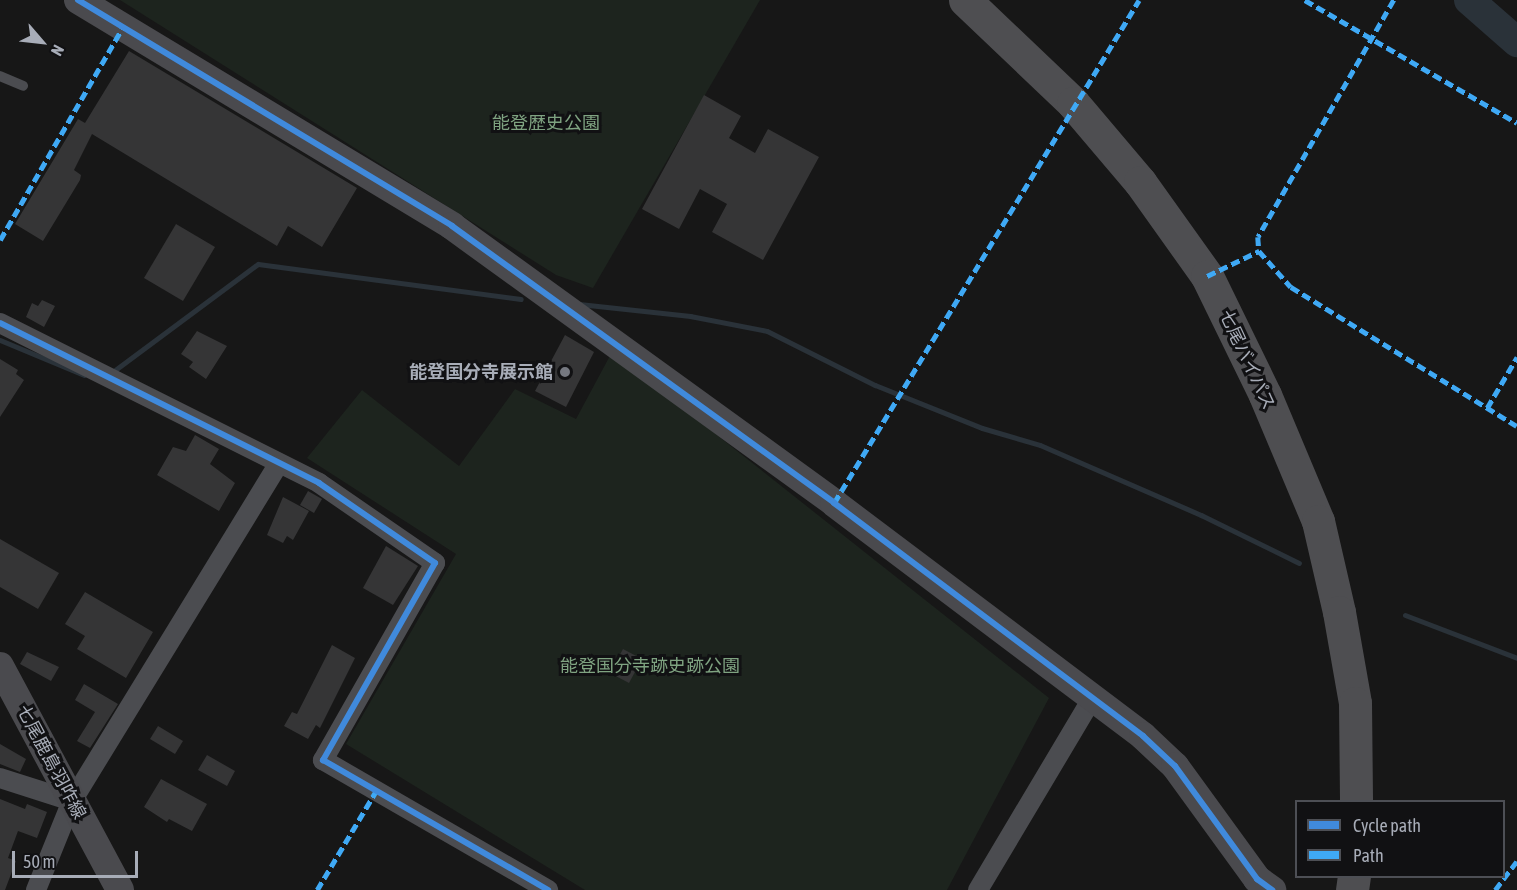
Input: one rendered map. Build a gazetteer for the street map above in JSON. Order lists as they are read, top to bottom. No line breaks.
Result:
{"streets":{"highway":["七尾バイパス"],"street":["七尾鹿島羽咋線"]},"parks":["能登歴史公園","能登国分寺跡史跡公園"],"places":["能登国分寺展示館"],"legend":["Cycle path","Path"],"scale_bar":"50 m","north":"bottom right"}
